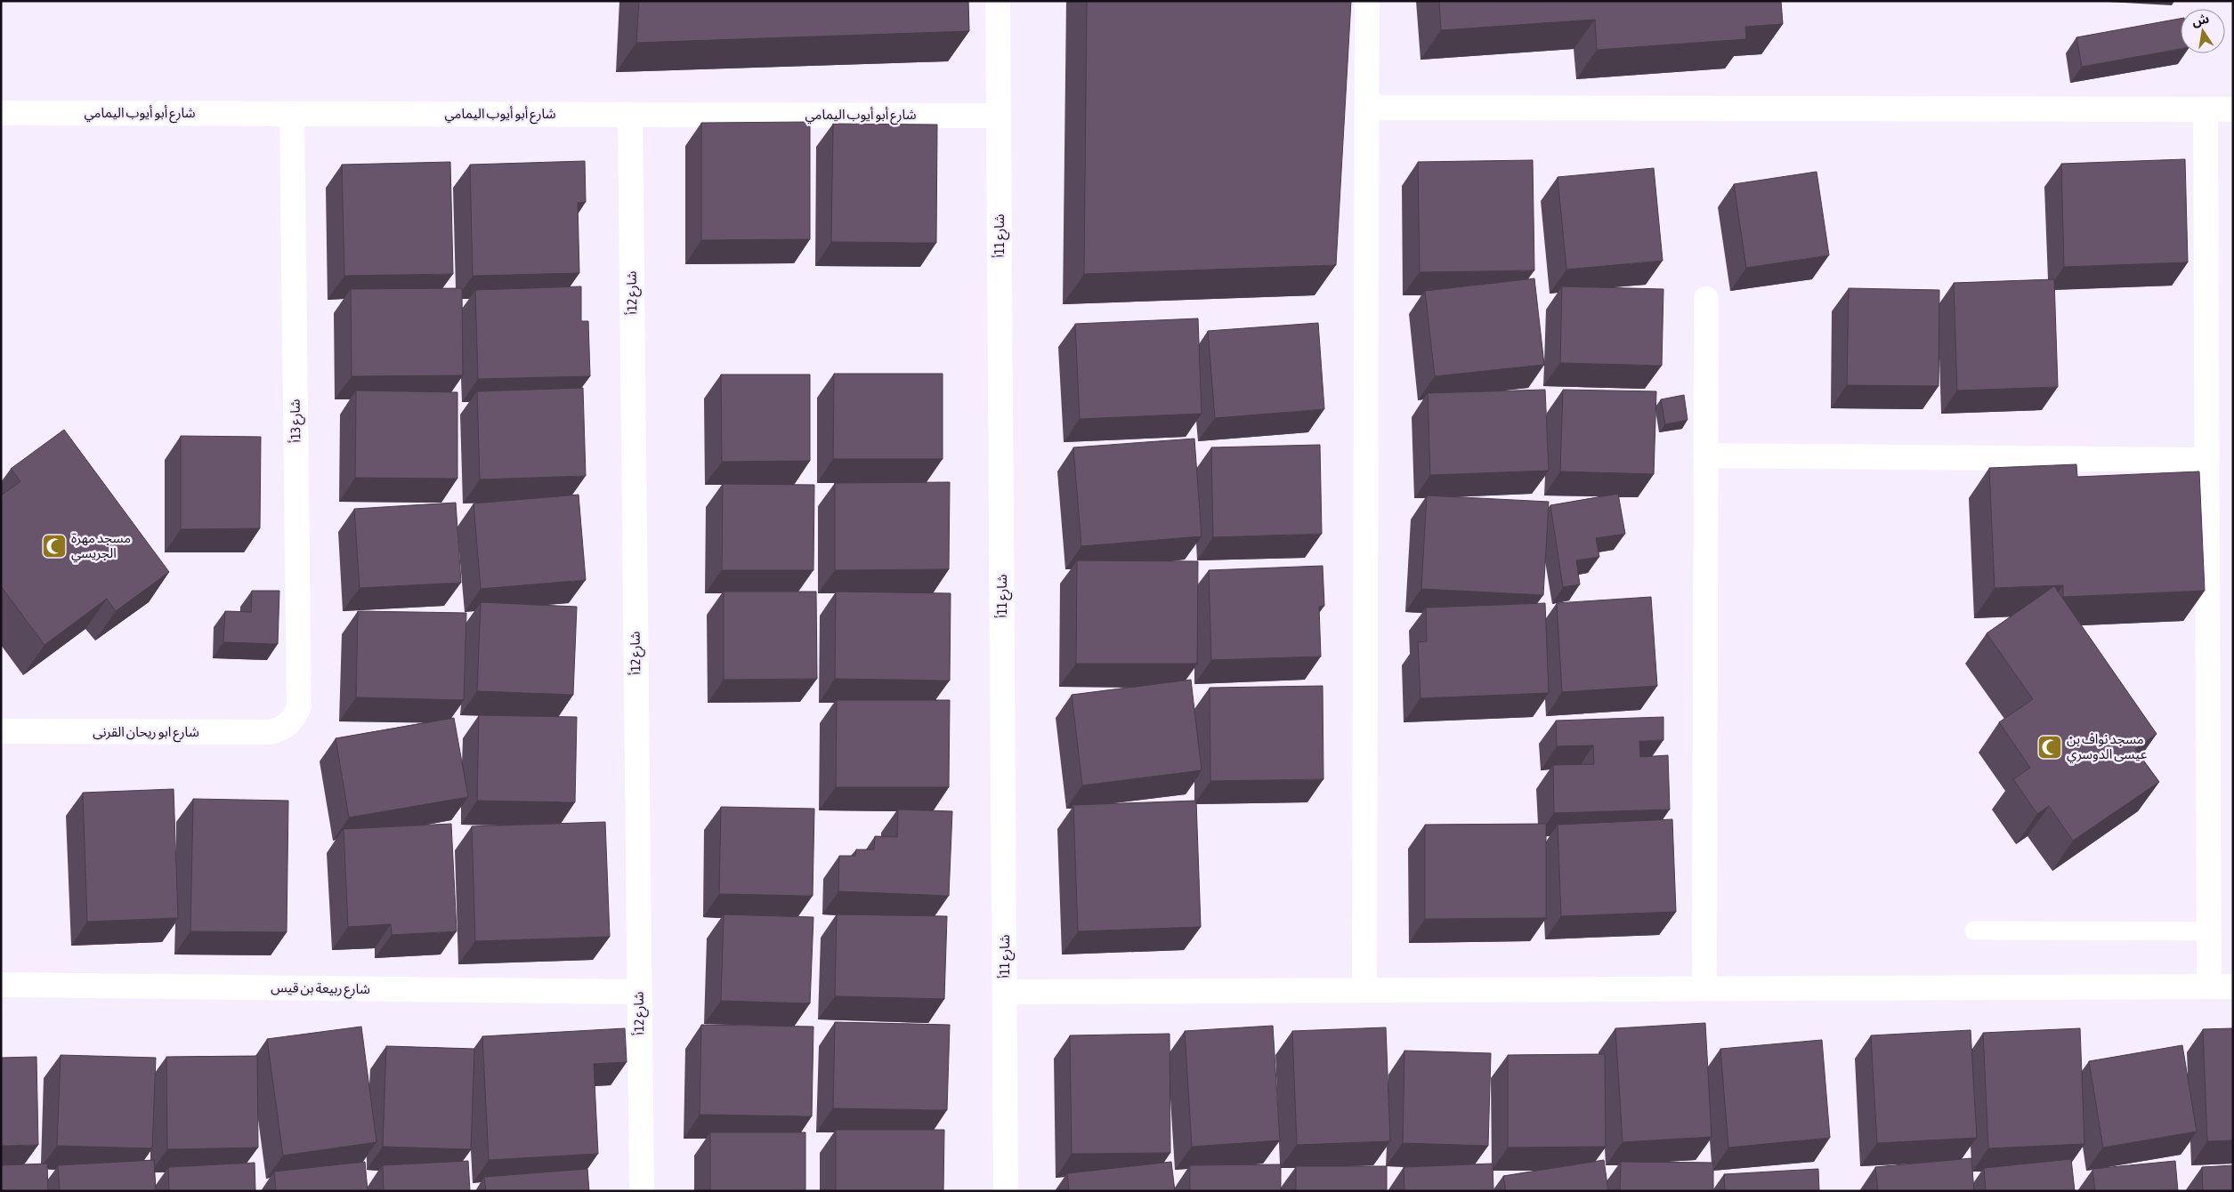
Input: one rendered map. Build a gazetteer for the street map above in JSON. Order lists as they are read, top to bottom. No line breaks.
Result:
{"streets":{"street":["شارع أبو أيوب اليمامي","شارع 11أ","شارع 12أ","شارع 13أ","شارع ابو ريحان القرنى","شارع ربيعة بن قيس"]},"crossings":[["شارع أبو أيوب اليمامي","شارع 11أ"],["شارع أبو أيوب اليمامي","شارع 12أ"],["شارع أبو أيوب اليمامي","شارع 13أ"],["شارع 12أ","شارع ربيعة بن قيس"],["شارع 13أ","شارع ابو ريحان القرنى"]],"places":{"mosque":["مسجد مهرة الجريسي","مسجد نواف بن عيسى الدوسري"]},"north":"top"}
